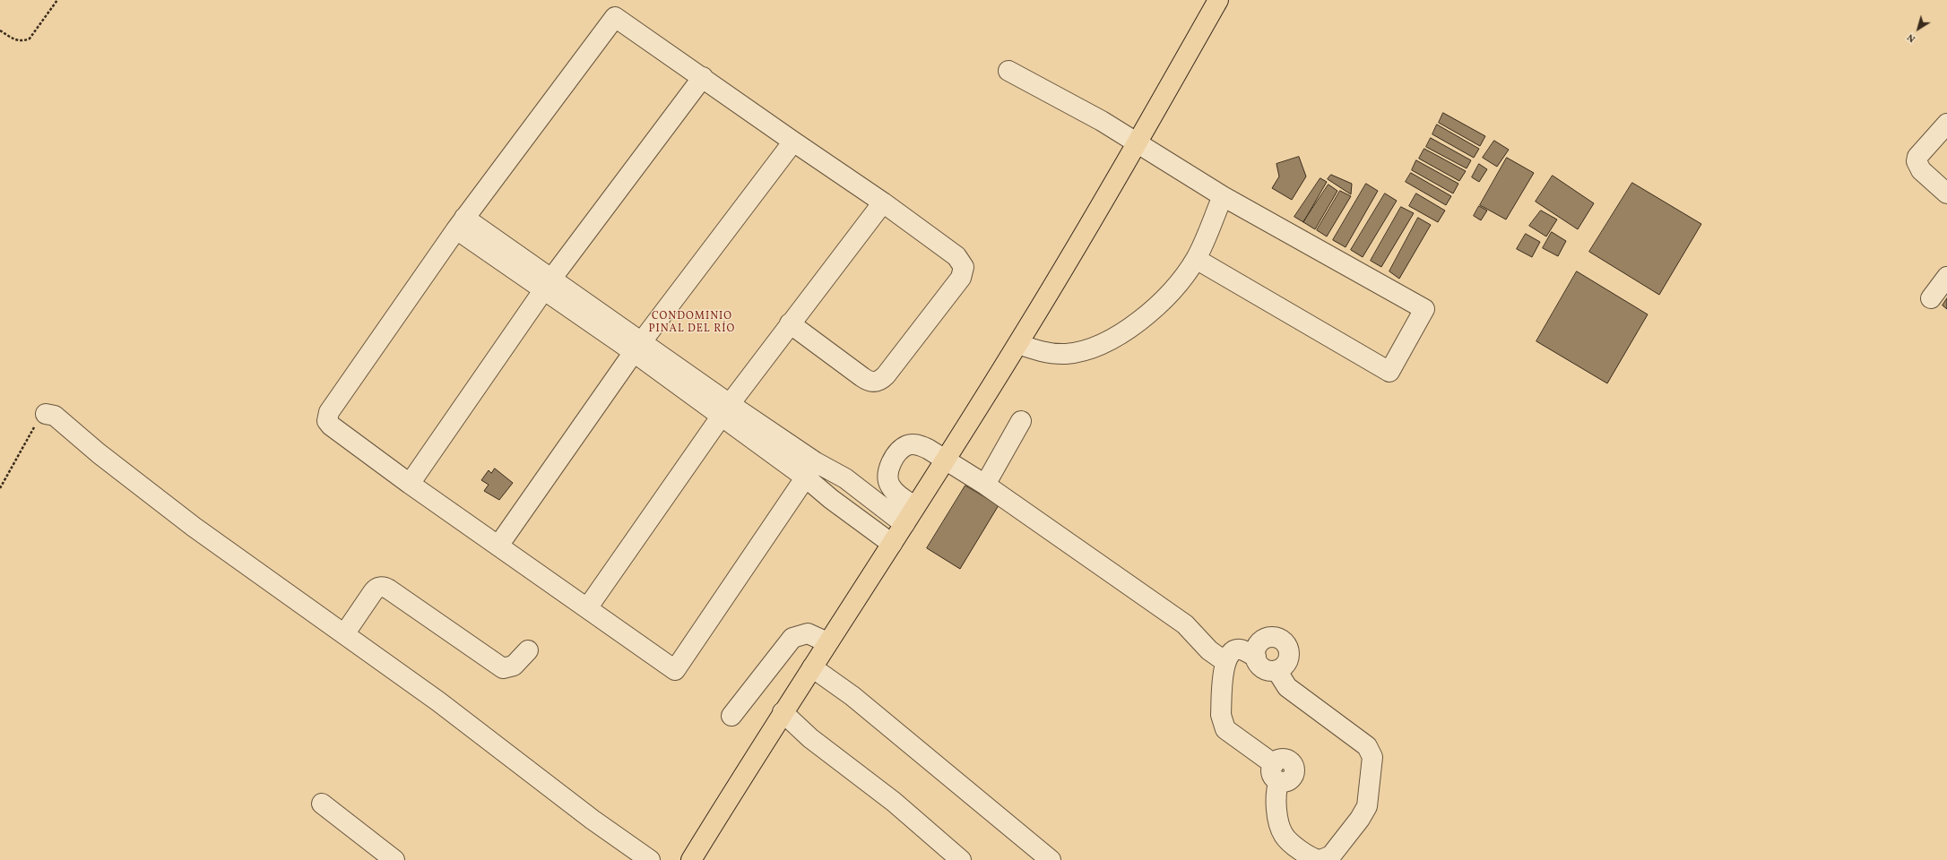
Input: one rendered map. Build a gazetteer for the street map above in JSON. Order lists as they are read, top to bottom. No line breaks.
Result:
{"districts":["CONDOMINIO PINAL DEL RÍO"],"north":"bottom left"}
